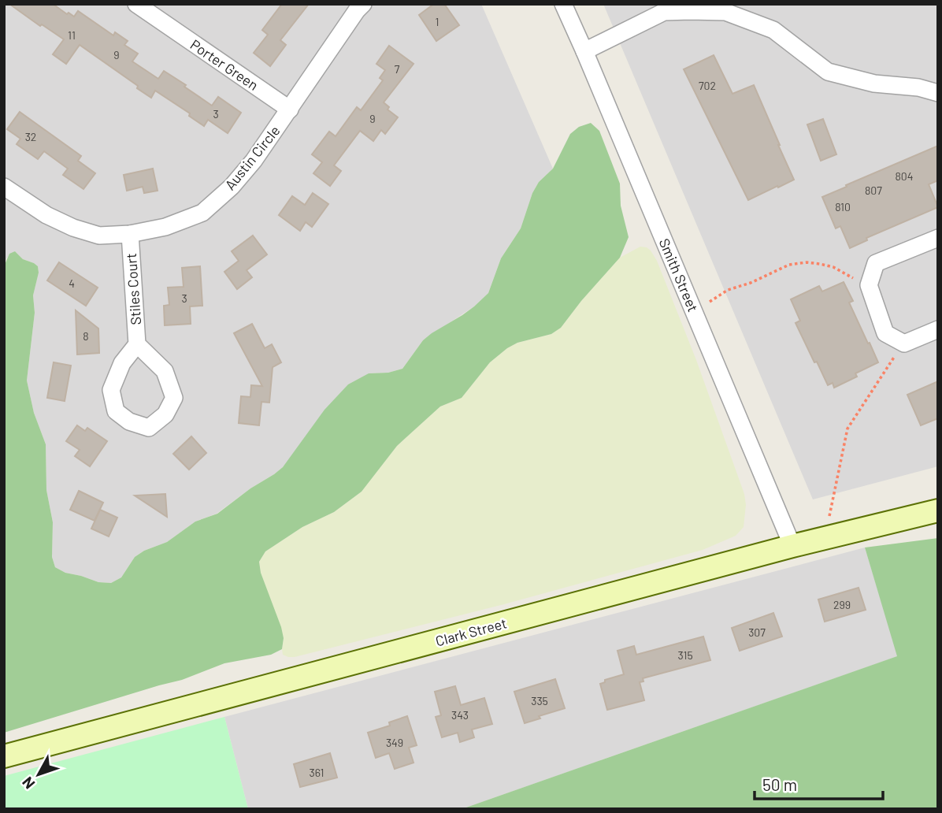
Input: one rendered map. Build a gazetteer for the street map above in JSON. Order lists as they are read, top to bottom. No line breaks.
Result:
{"streets":{"main road":["Clark Street"],"street":["Porter Green","Austin Circle","Smith Street","Stiles Court"]},"crossings":[["Porter Green","Austin Circle"],["Austin Circle","Stiles Court"],["Smith Street","Clark Street"]],"house_numbers":["1","11","9","7","702","3","9","32","804","807","810","4","3","8","299","307","315","335","343","349","361"],"scale_bar":"50 m","north":"bottom left"}
